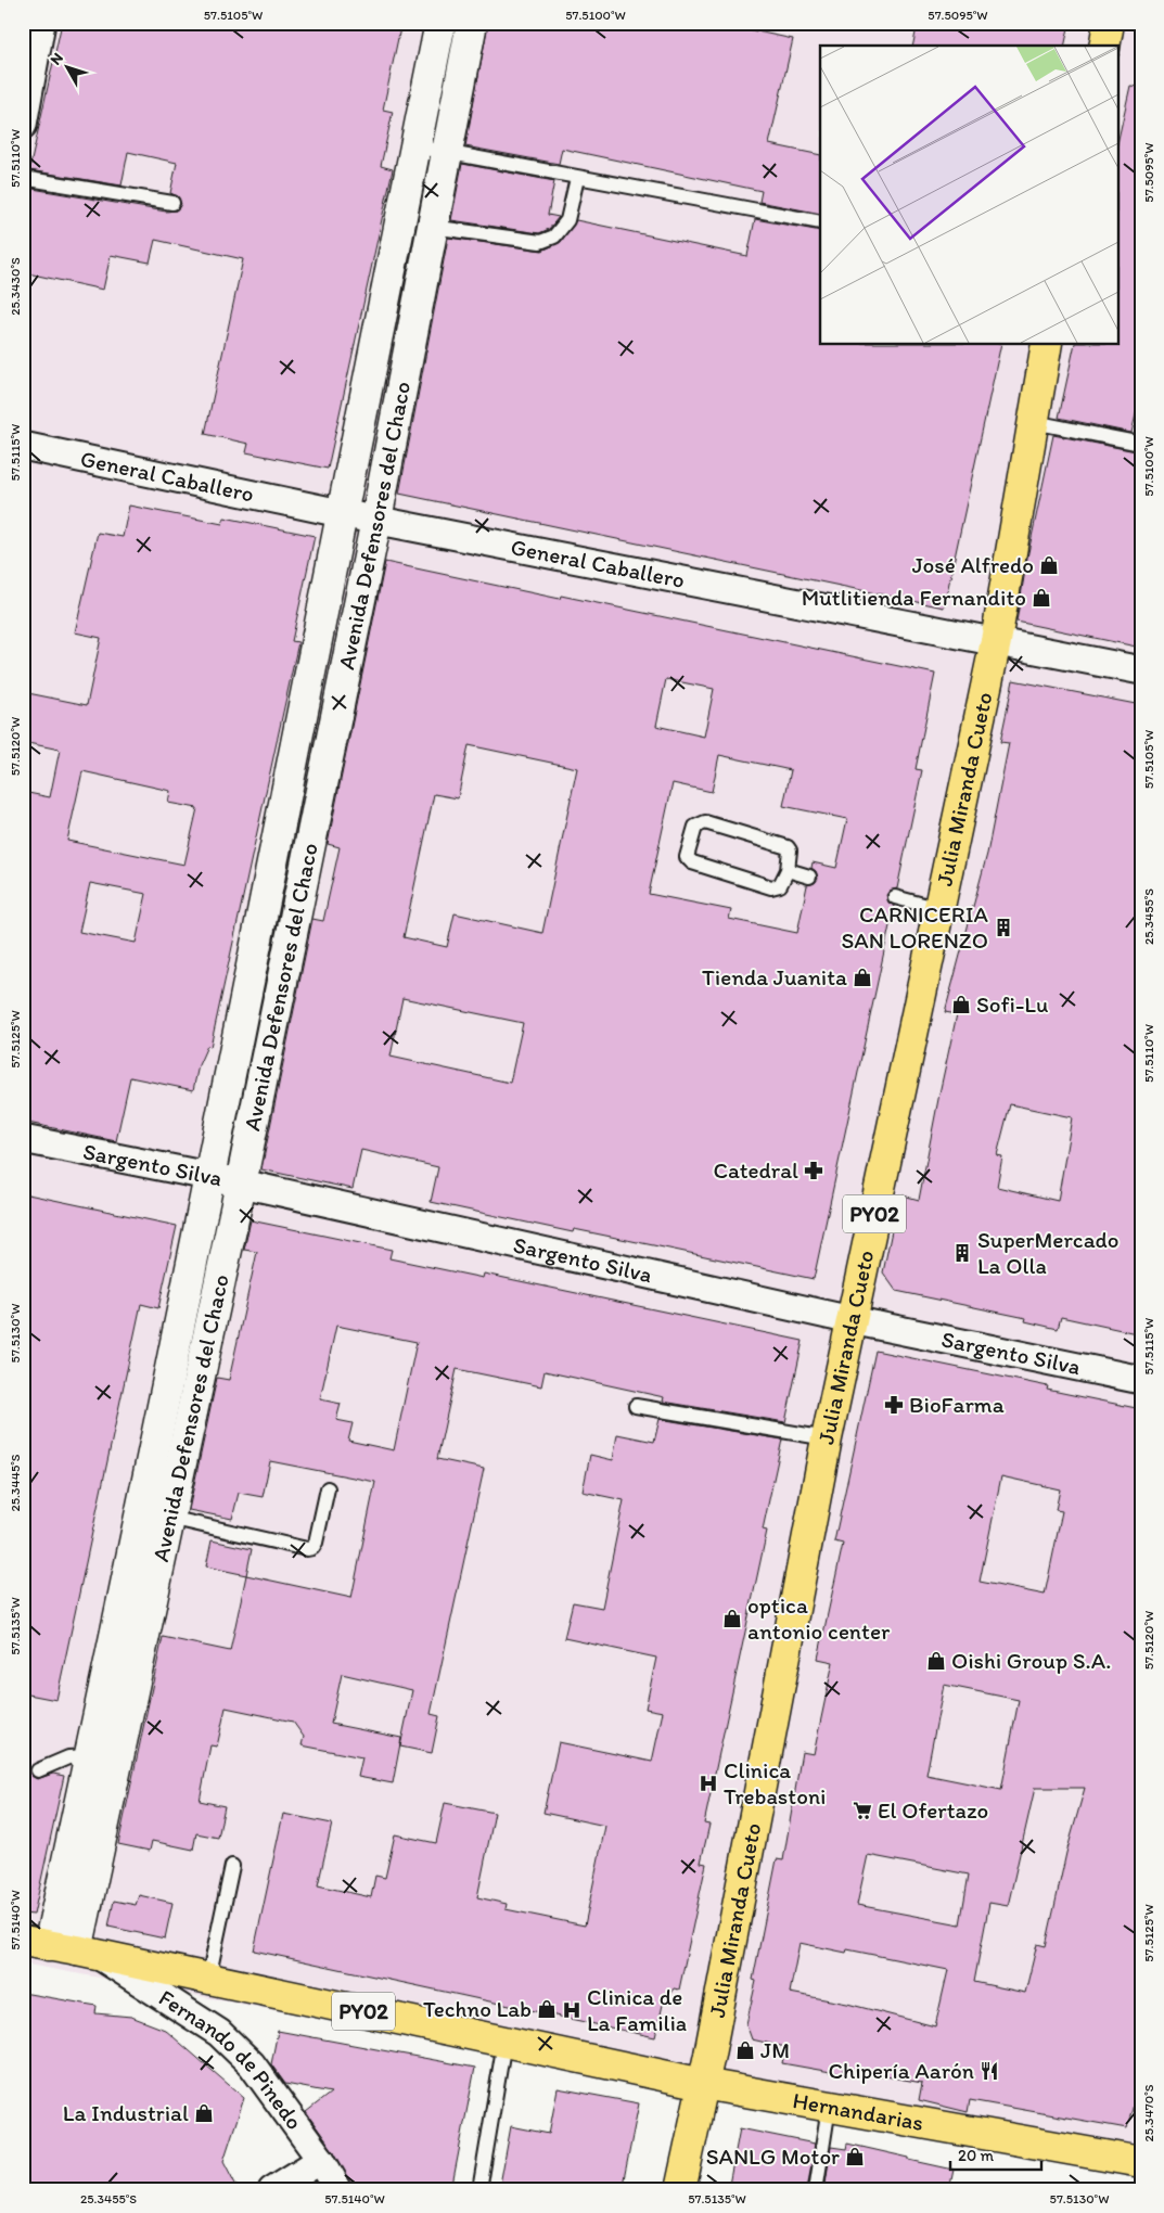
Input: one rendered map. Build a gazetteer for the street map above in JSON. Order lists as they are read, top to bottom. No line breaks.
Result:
{"streets":{"highway":["Julia Miranda Cueto","PY02","Hernandarias"],"street":["General Caballero","Avenida Defensores del Chaco","Sargento Silva","Fernando de Pinedo"]},"crossings":[["General Caballero","Avenida Defensores del Chaco"],["General Caballero","Julia Miranda Cueto"],["Avenida Defensores del Chaco","Sargento Silva"],["Avenida Defensores del Chaco","PY02"],["Avenida Defensores del Chaco","Fernando de Pinedo"],["Julia Miranda Cueto","Sargento Silva"],["Julia Miranda Cueto","PY02"],["Julia Miranda Cueto","Hernandarias"],["PY02","Fernando de Pinedo"],["PY02","Hernandarias"]],"places":{"shop":["José Alfredo","Mutlitienda Fernandito","Tienda Juanita","Sofi-Lu","optica antonio center","Oishi Group S.A.","Techno Lab","JM","La Industrial","SANLG Motor"],"building":["CARNICERIA SAN LORENZO","SuperMercado La Olla"],"pharmacy":["Catedral","BioFarma"],"hospital":["Clinica Trebastoni","Clinica de La Familia"],"supermarket":["El Ofertazo"],"restaurant":["Chipería Aarón"]},"scale_bar":"20 m","north":"top left","coordinates":["57.5105°W","57.5100°W","57.5095°W","57.5110°W","25.3430°S","57.5115°W","57.5120°W","25.3455°S","57.5125°W","57.5130°W","25.3445°S","57.5135°W","57.5140°W","25.3470°S"]}
